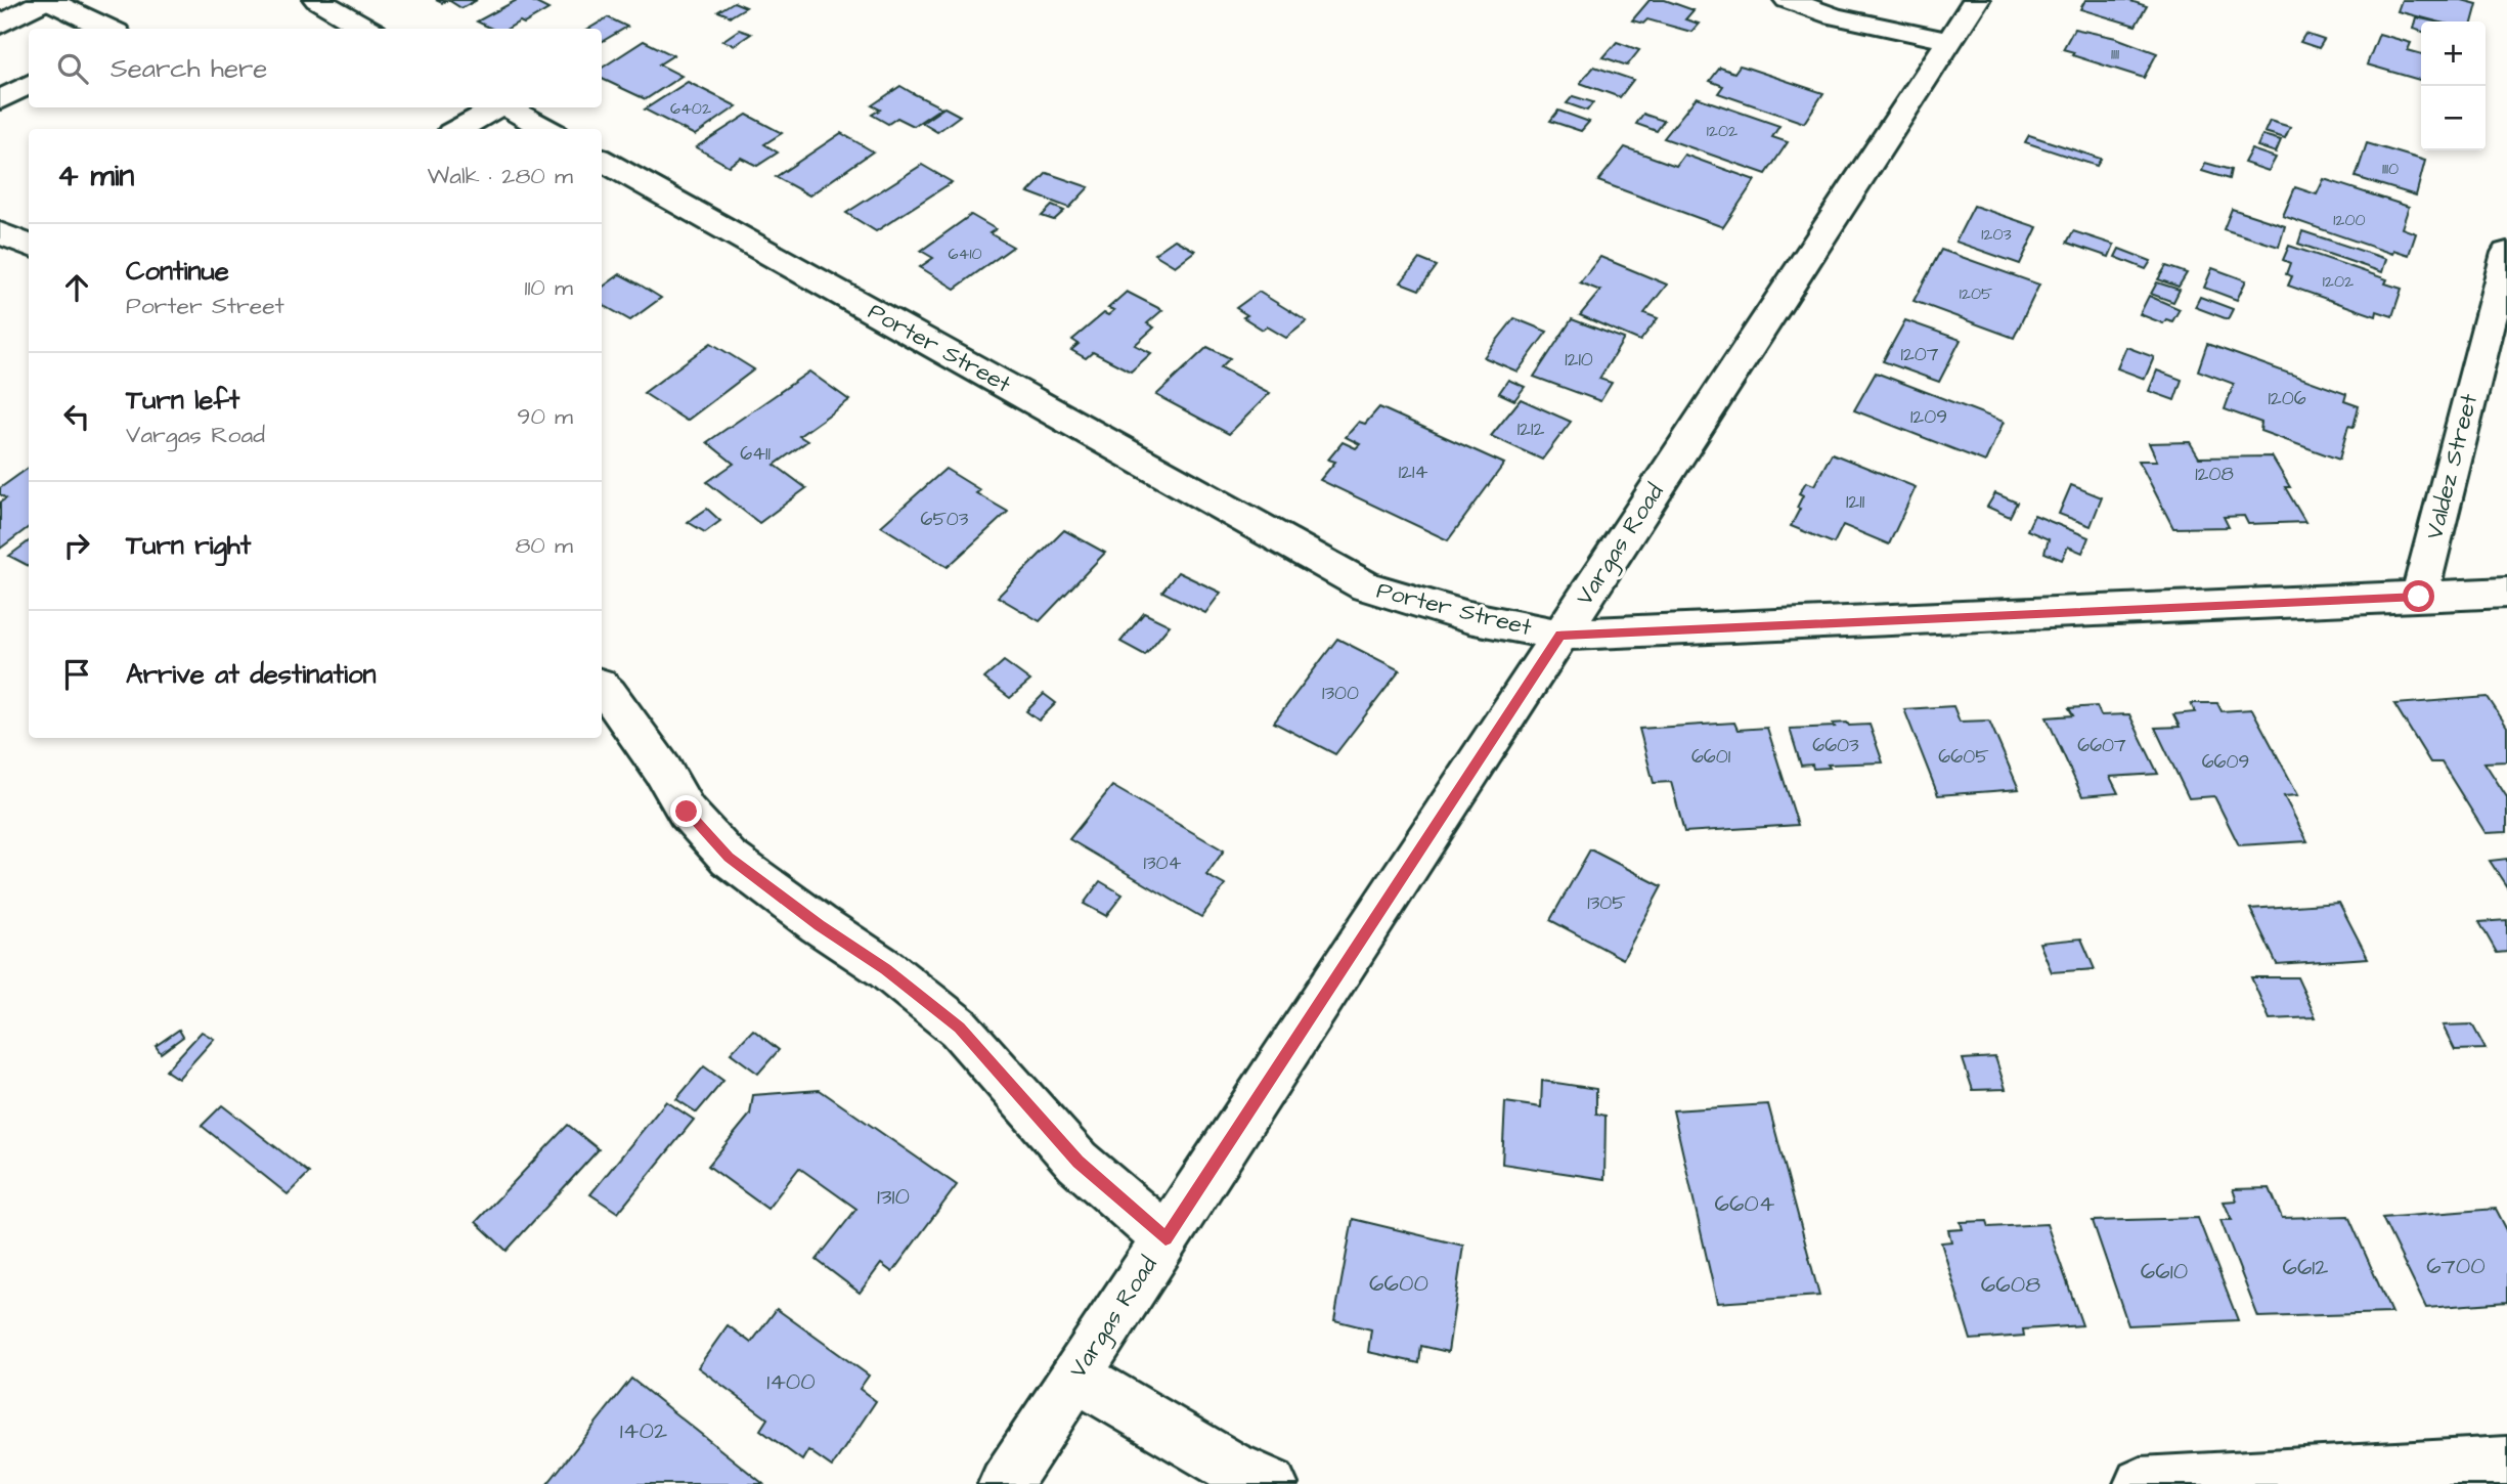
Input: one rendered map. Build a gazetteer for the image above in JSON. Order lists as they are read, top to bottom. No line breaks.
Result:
{"streets":{"street":["Porter Street","Valdez Street","Vargas Road"]},"crossings":[["Porter Street","Valdez Street"],["Porter Street","Vargas Road"]],"house_numbers":["1111","6402","1202","1110","1200","1203","6410","1202","1205","1207","1210","1206","1209","1212","6411","1214","1208","1211","6503","1300","6603","6607","6601","6605","6609","1304","1305","1310","6604","6700","6612","6610","6600","6608","1400","1402"],"page":{"map_buttons":["+","−"],"search":"Search here","heading":["4 min","Walk · 280 m"],"list":[["Continue","Porter Street","110 m"],["Turn left","Vargas Road","90 m"],["Turn right","80 m"],"Arrive at destination"]}}
